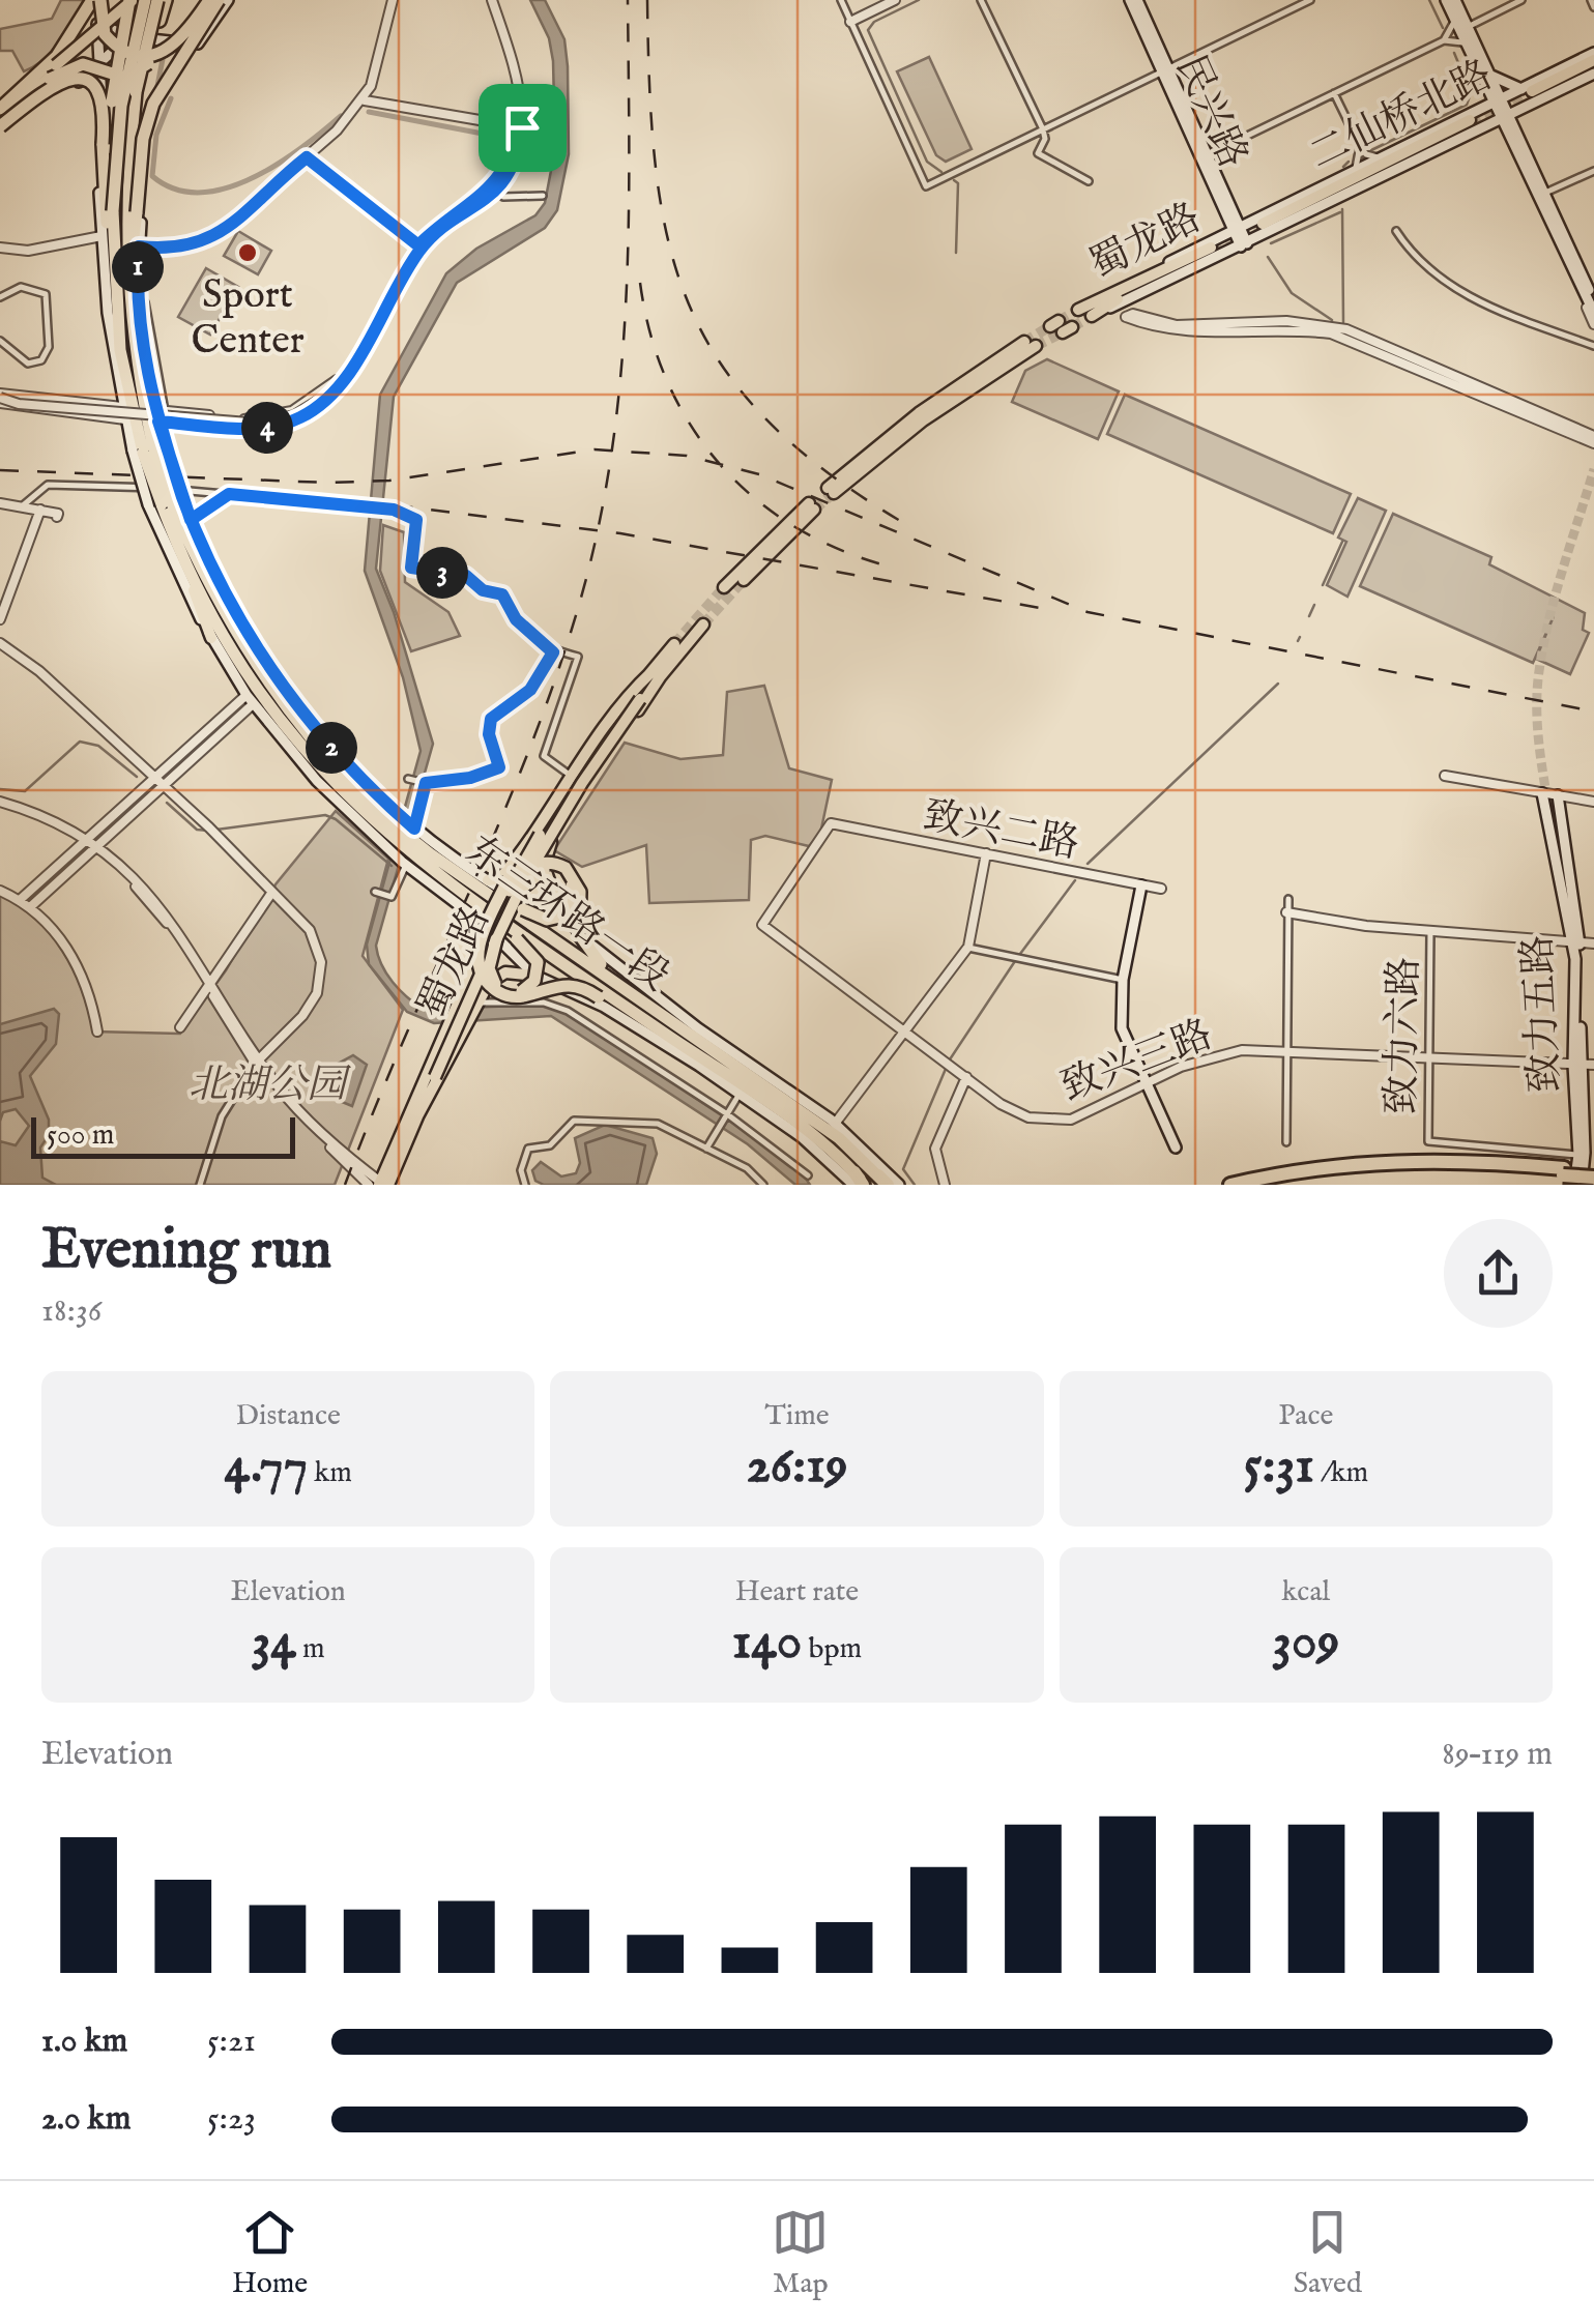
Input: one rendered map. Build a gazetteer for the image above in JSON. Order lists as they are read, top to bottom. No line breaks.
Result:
{"streets":{"highway":["东三环路一段"],"main road":["民兴路","二仙桥北路","蜀龙路","致力五路"],"street":["致兴二路","致力六路","致兴三路"]},"crossings":[["民兴路","二仙桥北路"],["民兴路","蜀龙路"],["二仙桥北路","蜀龙路"],["致兴二路","致兴三路"],["致力五路","致力六路"],["致力五路","致兴三路"],["致力六路","致兴三路"]],"parks":["北湖公园"],"places":["Sport Center"],"scale_bar":"500 m","page":{"pins":["1","4","3","2"],"scale":"500 m","heading":["Evening run","18:36"],"stats":[["Distance","4.77 km"],["Time","26:19"],["Pace","5:31 /km"],["Elevation","34 m"],["Heart rate","140 bpm"],["kcal","309"]],"chart":["Elevation","89–119 m"],"list":[{"name":"1.0 km","note":"5:21"},{"name":"2.0 km","note":"5:23"}],"tabs":["Home","Map","Saved"]}}
